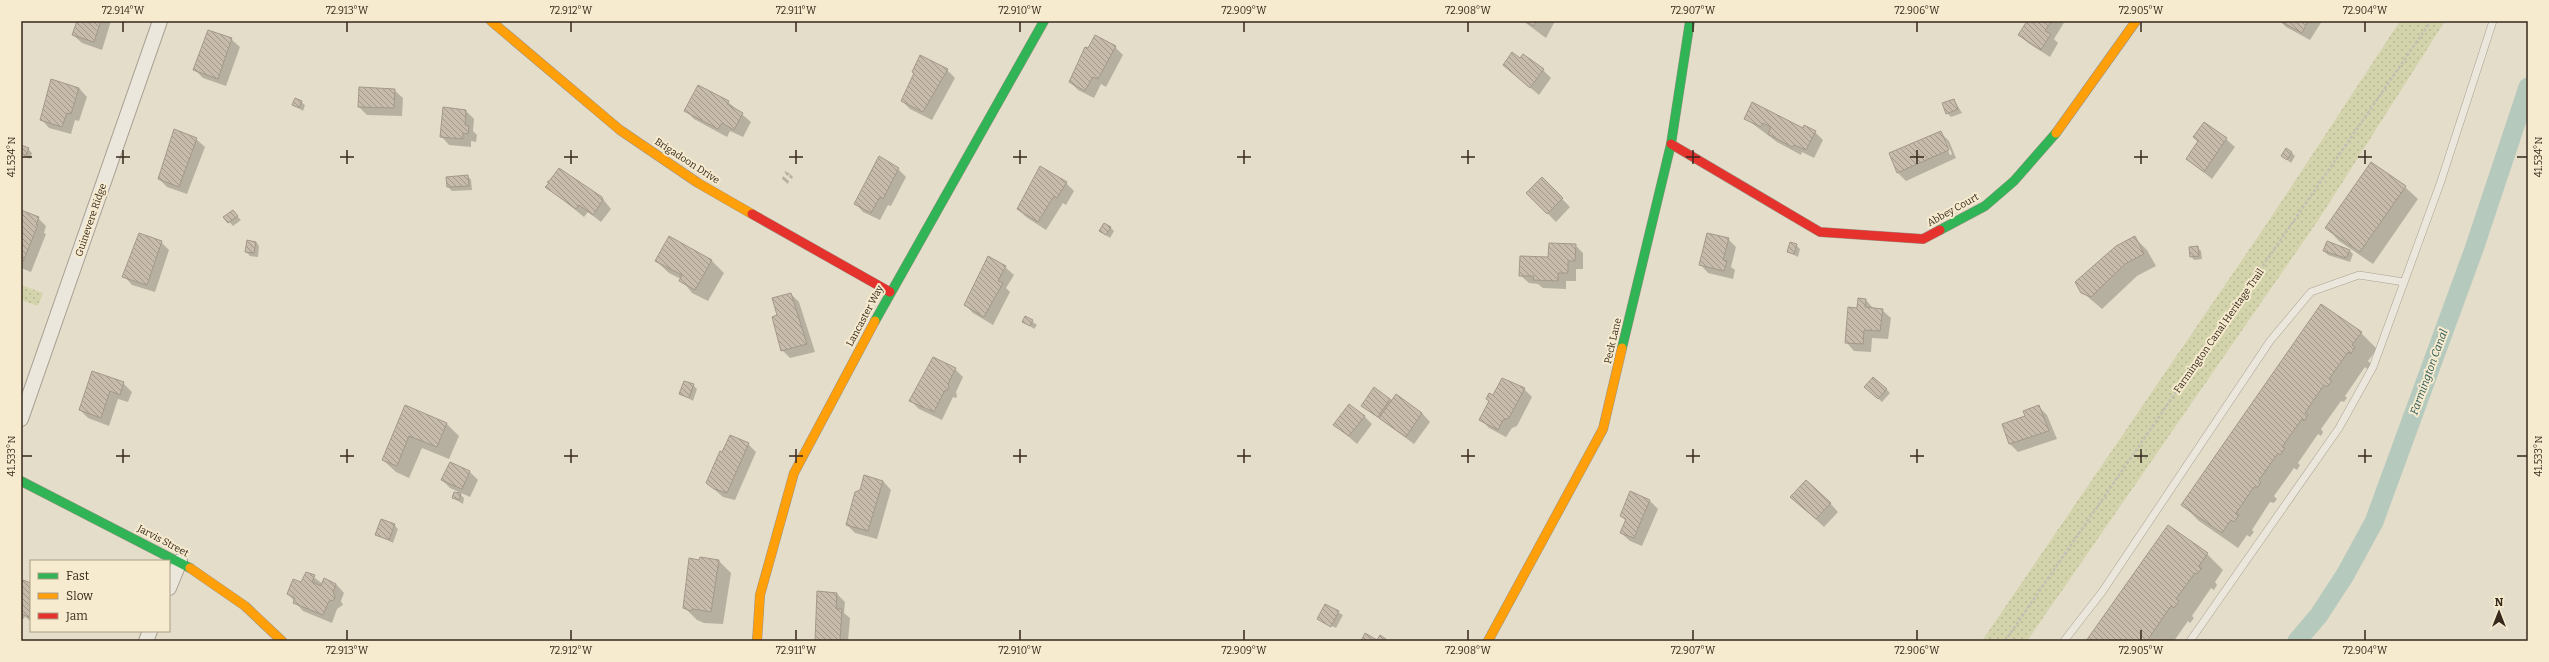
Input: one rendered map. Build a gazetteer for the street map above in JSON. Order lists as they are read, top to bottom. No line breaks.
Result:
{"streets":{"street":["Brigadoon Drive","Abbey Court","Guinevere Ridge","Lancaster Way","Peck Lane","Jarvis Street"],"path":["Farmington Canal Heritage Trail"]},"crossings":[["Brigadoon Drive","Lancaster Way"],["Abbey Court","Peck Lane"]],"water":["Farmington Canal"],"legend":["Fast","Slow","Jam"],"north":"top","coordinates":["72.914°W","72.913°W","72.912°W","72.911°W","72.910°W","72.909°W","72.908°W","72.907°W","72.906°W","72.905°W","72.904°W","41.534°N","41.533°N"]}
